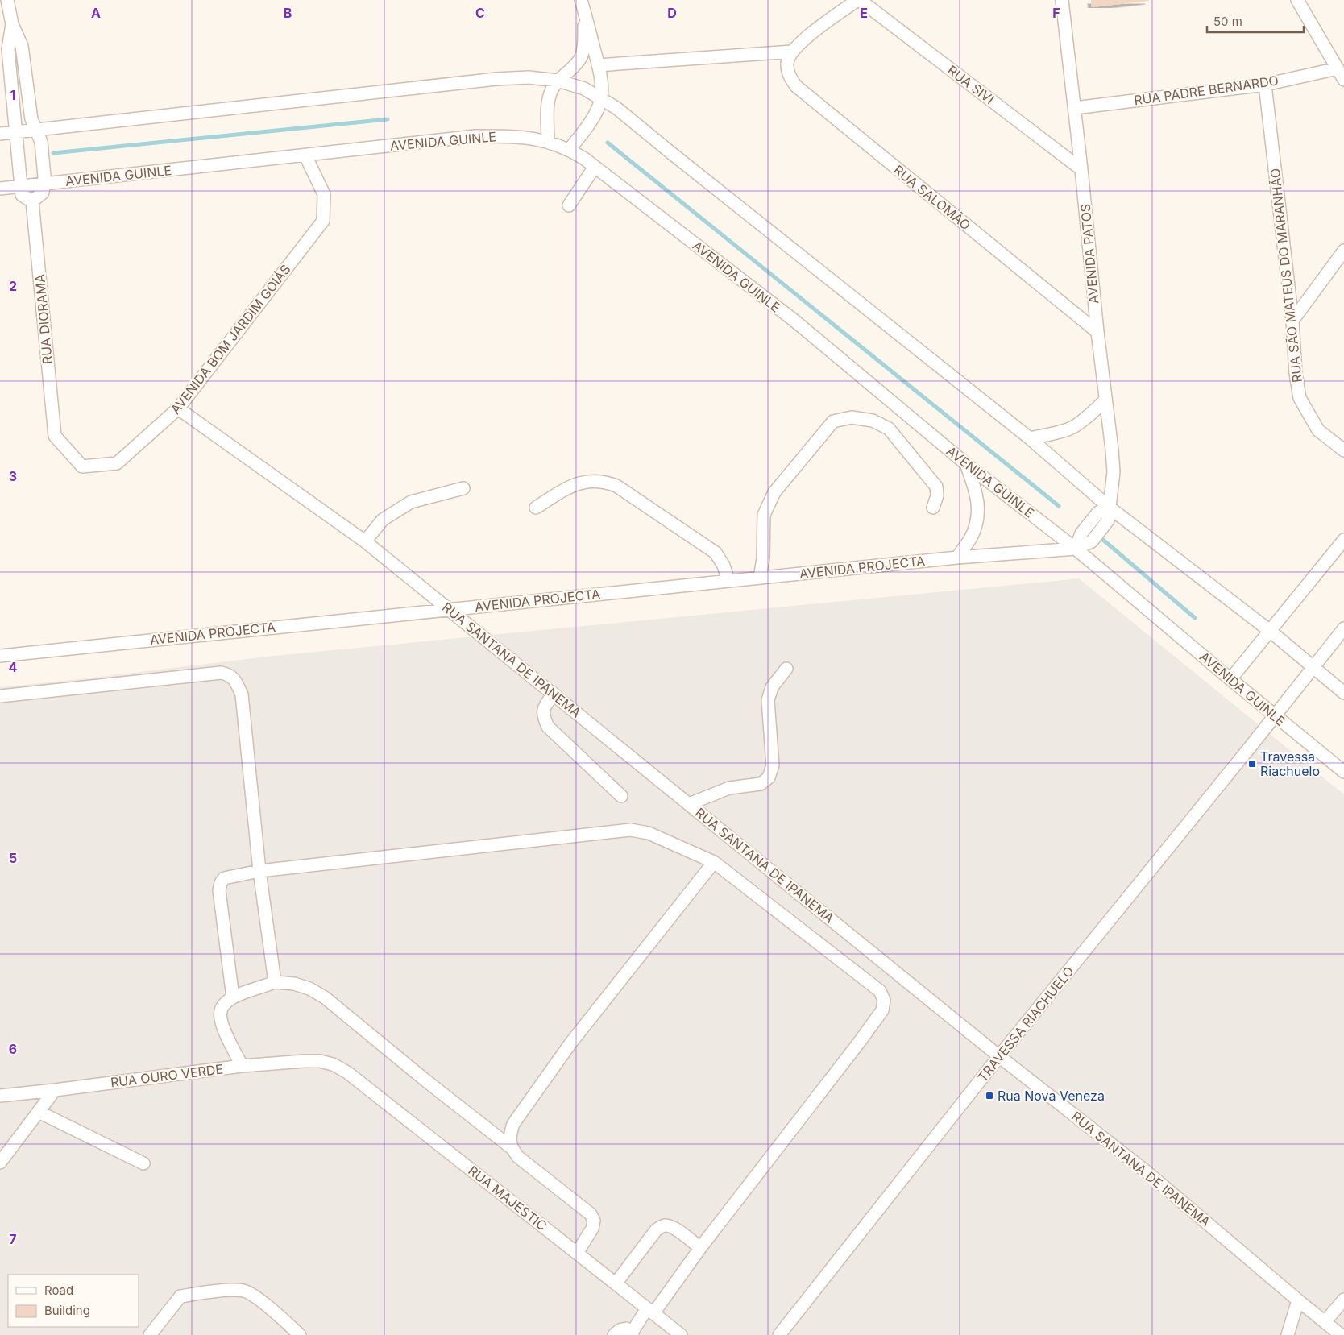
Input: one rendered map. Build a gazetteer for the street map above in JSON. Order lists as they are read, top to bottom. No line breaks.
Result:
{"streets":{"street":["RUA SIVI","RUA PADRE BERNARDO","AVENIDA GUINLE","RUA SALOMÃO","AVENIDA PATOS","RUA SÃO MATEUS DO MARANHÃO","RUA DIORAMA","AVENIDA BOM JARDIM GOIÁS","AVENIDA PROJECTA","RUA SANTANA DE IPANEMA","TRAVESSA RIACHUELO","RUA OURO VERDE","RUA MAJESTIC"]},"crossings":[["RUA SIVI","AVENIDA PATOS"],["RUA PADRE BERNARDO","AVENIDA PATOS"],["RUA PADRE BERNARDO","RUA SÃO MATEUS DO MARANHÃO"],["AVENIDA GUINLE","AVENIDA BOM JARDIM GOIÁS"],["AVENIDA GUINLE","AVENIDA PROJECTA"],["AVENIDA GUINLE","TRAVESSA RIACHUELO"],["RUA SALOMÃO","AVENIDA PATOS"],["RUA DIORAMA","AVENIDA BOM JARDIM GOIÁS"],["AVENIDA BOM JARDIM GOIÁS","RUA SANTANA DE IPANEMA"],["AVENIDA PROJECTA","RUA SANTANA DE IPANEMA"],["RUA SANTANA DE IPANEMA","TRAVESSA RIACHUELO"],["RUA OURO VERDE","RUA MAJESTIC"]],"places":{"transit":["Travessa Riachuelo","Rua Nova Veneza"]},"legend":["Road","Building"],"scale_bar":"50 m","grid":{"columns":["A","B","C","D","E","F"],"rows":["1","2","3","4","5","6","7"]}}
